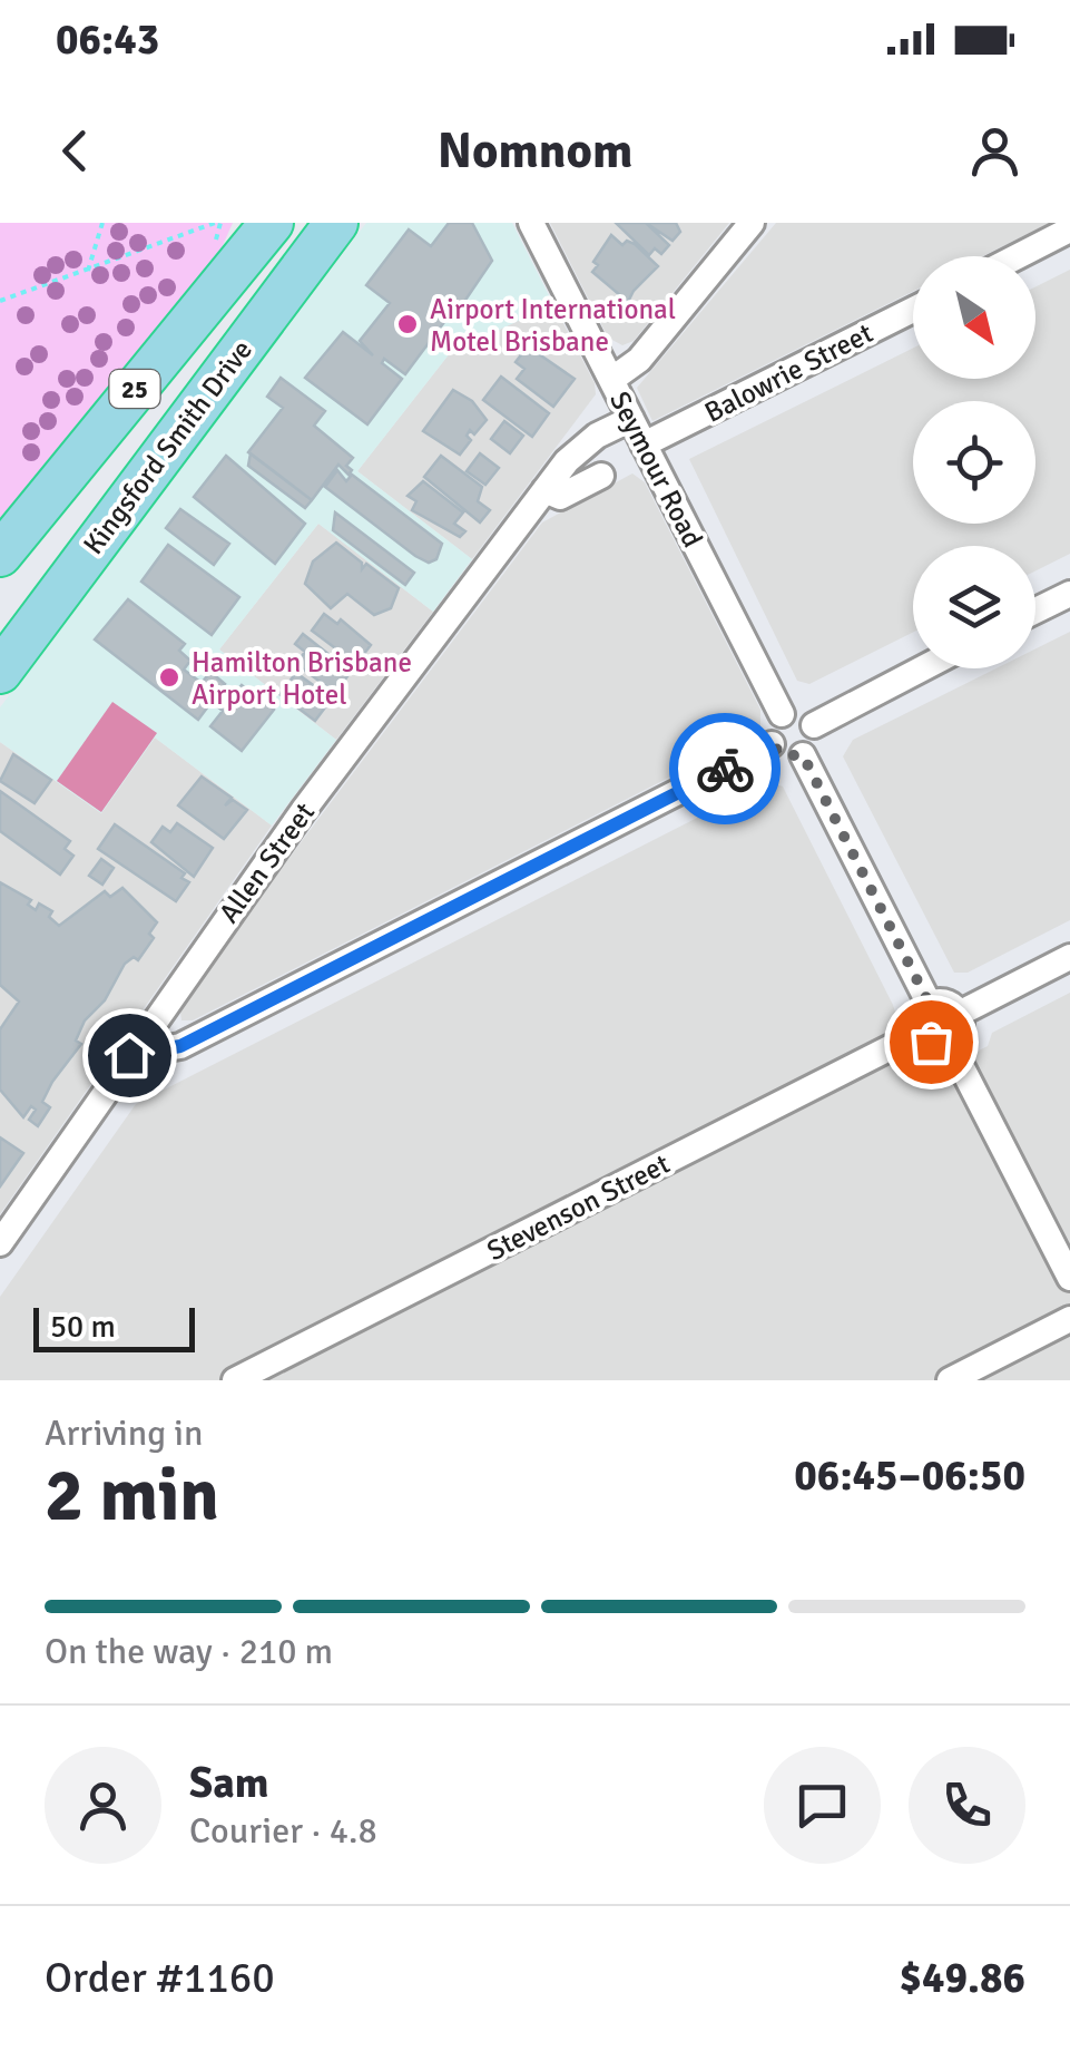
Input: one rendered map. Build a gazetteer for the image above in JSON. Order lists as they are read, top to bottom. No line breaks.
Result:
{"streets":{"highway":["25","Kingsford Smith Drive"],"street":["Balowrie Street","Seymour Road","Allen Street","Stevenson Street"]},"crossings":[["Balowrie Street","Seymour Road"],["Seymour Road","Allen Street"]],"places":["Airport International Motel Brisbane","Hamilton Brisbane Airport Hotel"],"scale_bar":"50 m","north":"bottom right","page":{"status":"06:43","header":"Nomnom","scale":"50 m","heading":["2 min","Arriving in","06:45–06:50"],"panel":["Sam","Courier · 4.8","Order #1160","$49.86"],"bar":"On the way · 210 m"}}
